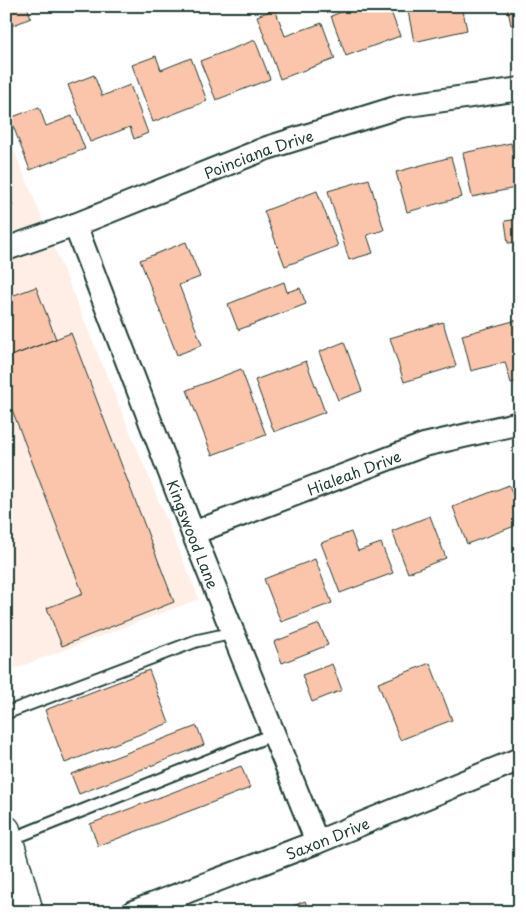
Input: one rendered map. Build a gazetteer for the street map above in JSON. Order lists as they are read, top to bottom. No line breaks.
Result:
{"streets":{"street":["Poinciana Drive","Hialeah Drive","Kingswood Lane","Saxon Drive"]},"crossings":[["Poinciana Drive","Kingswood Lane"],["Hialeah Drive","Kingswood Lane"],["Kingswood Lane","Saxon Drive"]]}
